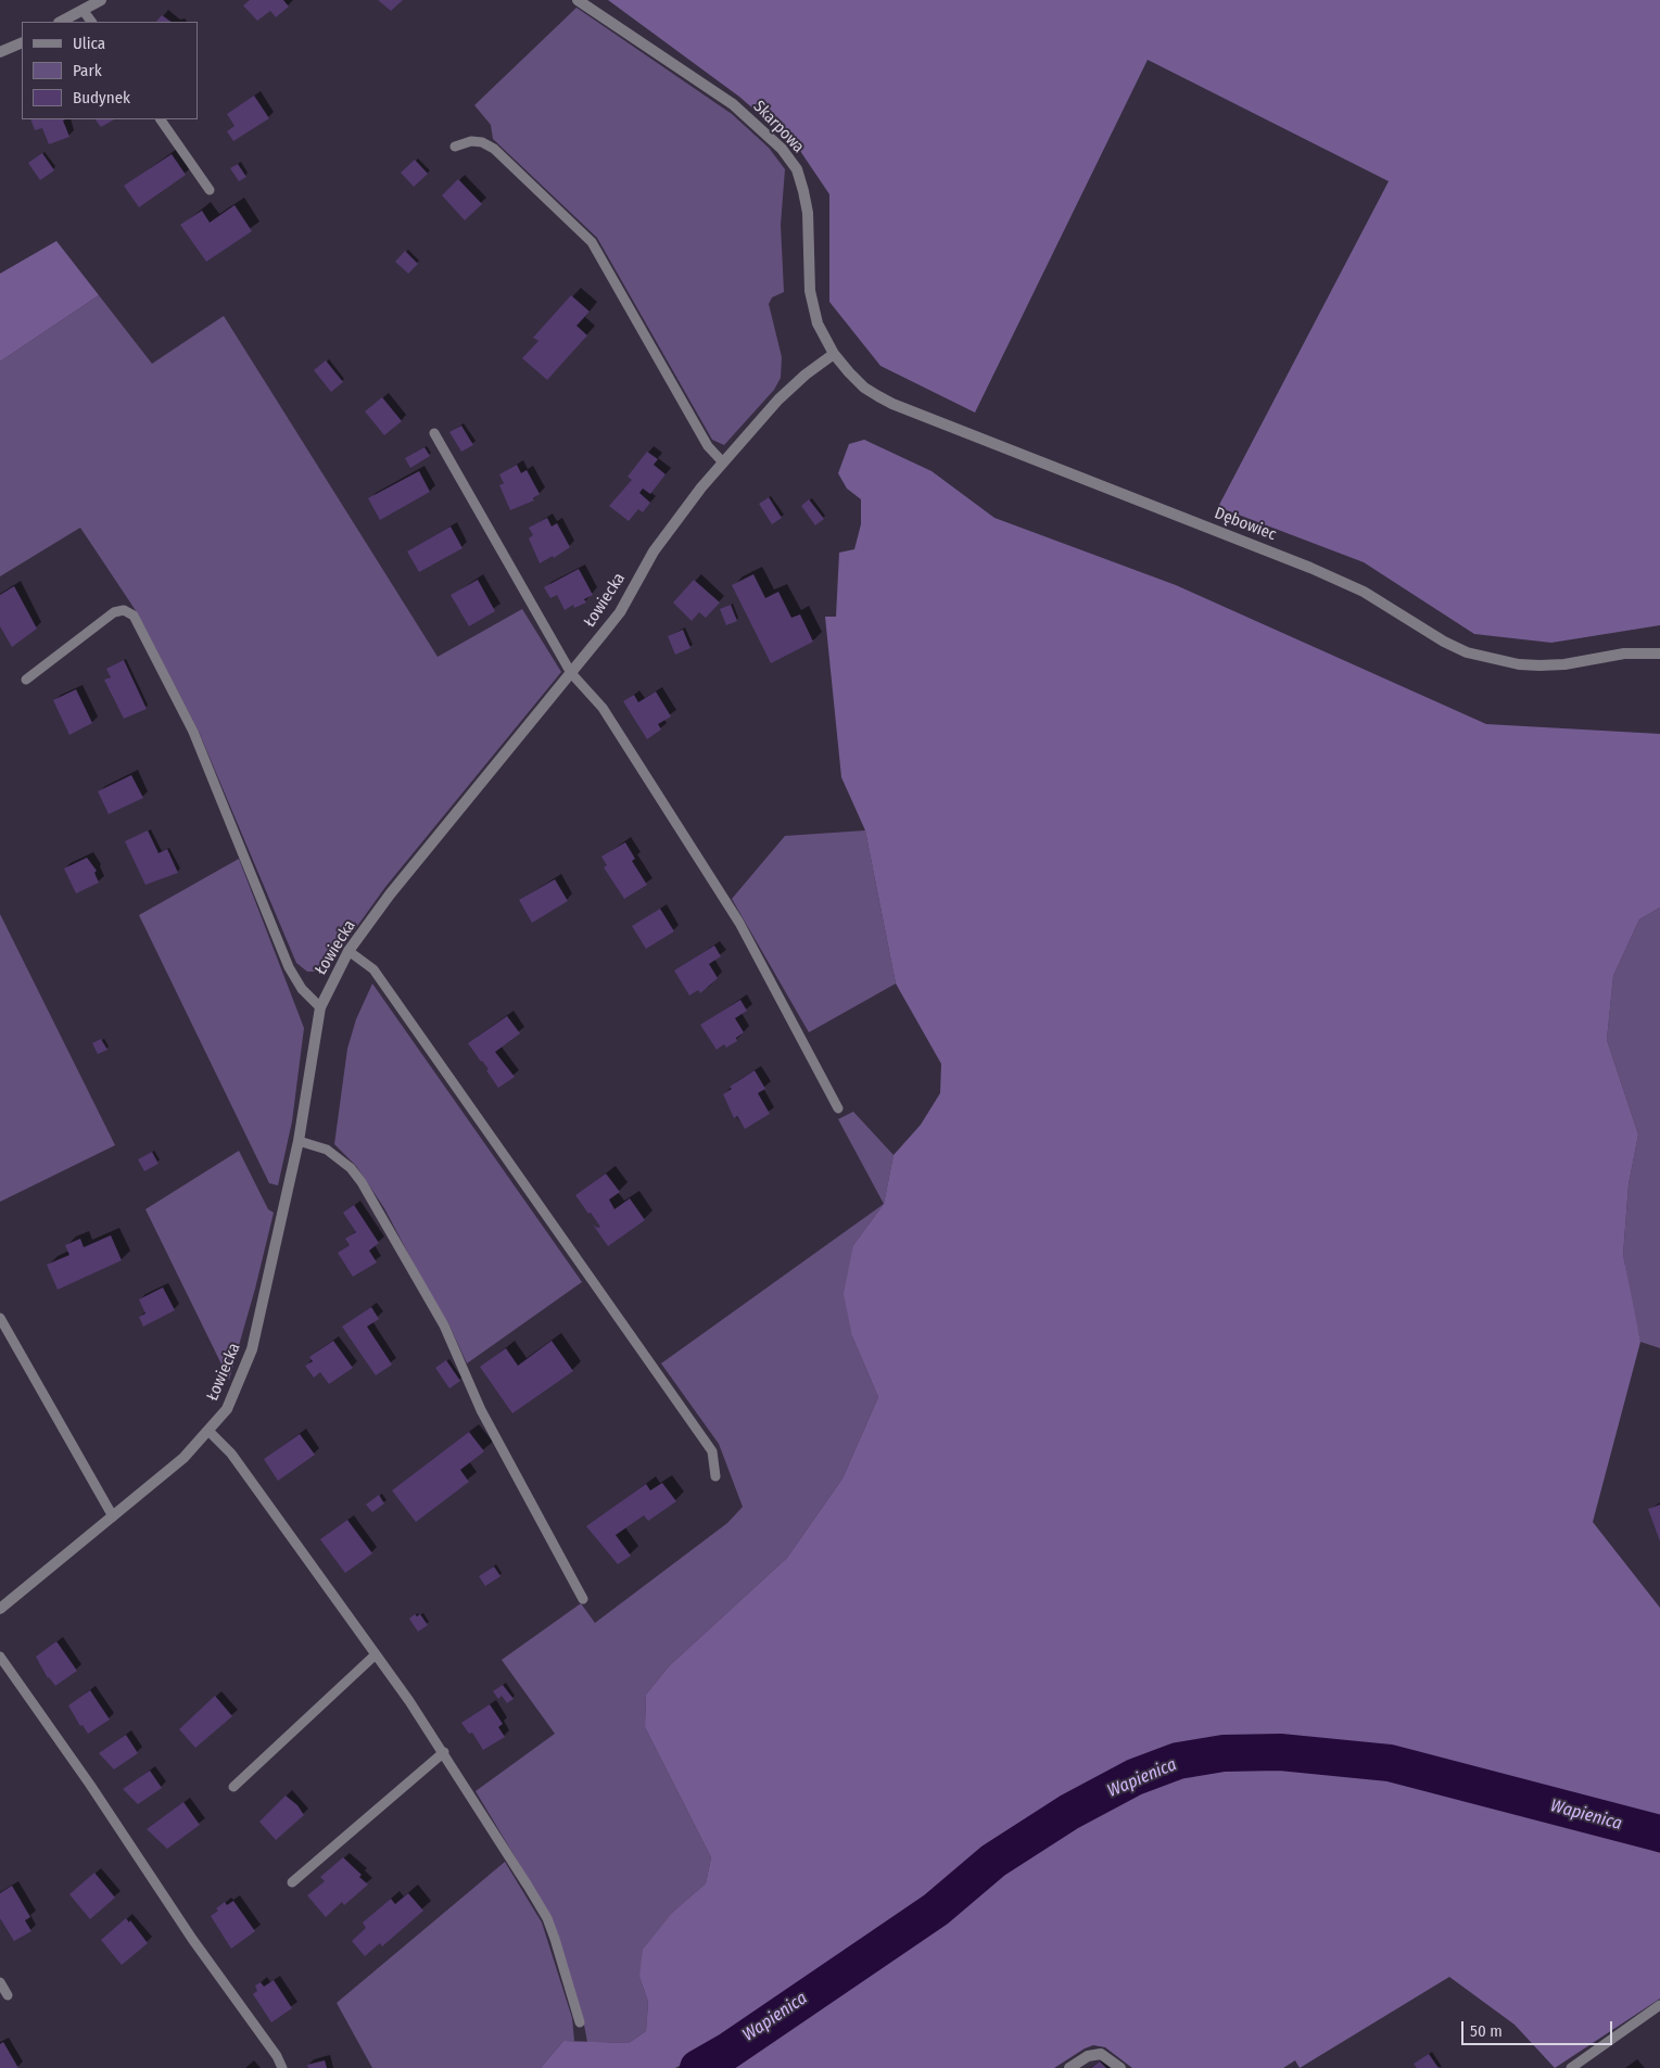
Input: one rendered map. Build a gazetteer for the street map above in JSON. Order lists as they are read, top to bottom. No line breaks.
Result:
{"streets":{"street":["Skarpowa","Dębowiec","Łowiecka"]},"crossings":[["Skarpowa","Dębowiec"],["Skarpowa","Łowiecka"],["Dębowiec","Łowiecka"]],"water":["Wapienica"],"legend":["Ulica","Park","Budynek"],"scale_bar":"50 m"}
